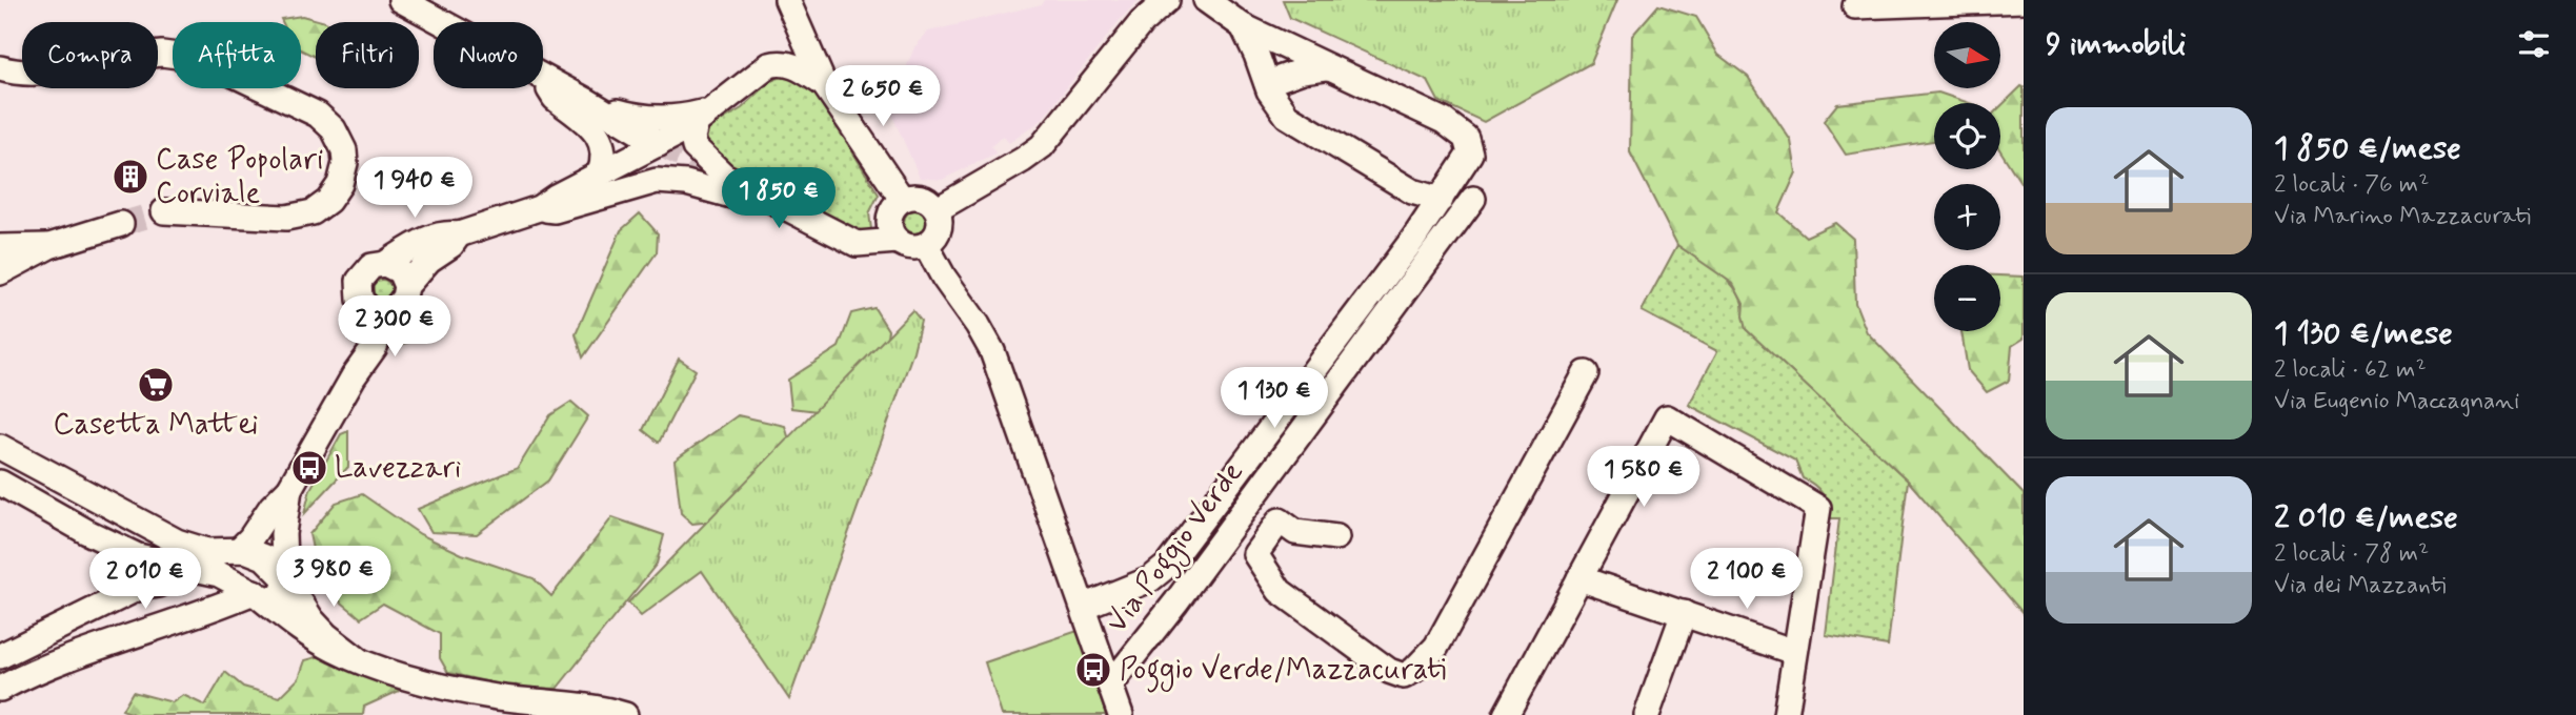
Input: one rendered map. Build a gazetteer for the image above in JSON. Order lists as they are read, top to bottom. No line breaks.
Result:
{"streets":{"street":["Via Poggio Verde"]},"places":{"building":["Case Popolari Corviale"],"supermarket":["Casetta Mattei"],"bus stop":["Lavezzari","Poggio Verde/Mazzacurati"]},"north":"right","page":{"heading":"9 immobili","map_buttons":["+","−"],"chip":["Compra","Affitta","Filtri","Nuovo"],"price":["2 650 €","1 940 €","1 850 €","2 300 €","1 130 €","1 580 €","3 980 €","2 010 €","2 100 €"],"list":[{"name":"1 850 €/mese","note":"2 locali · 76 m² · Via Marino Mazzacurati"},{"name":"1 130 €/mese","note":"2 locali · 62 m² · Via Eugenio Maccagnani"},{"name":"2 010 €/mese","note":"2 locali · 78 m² · Via dei Mazzanti"}]}}
